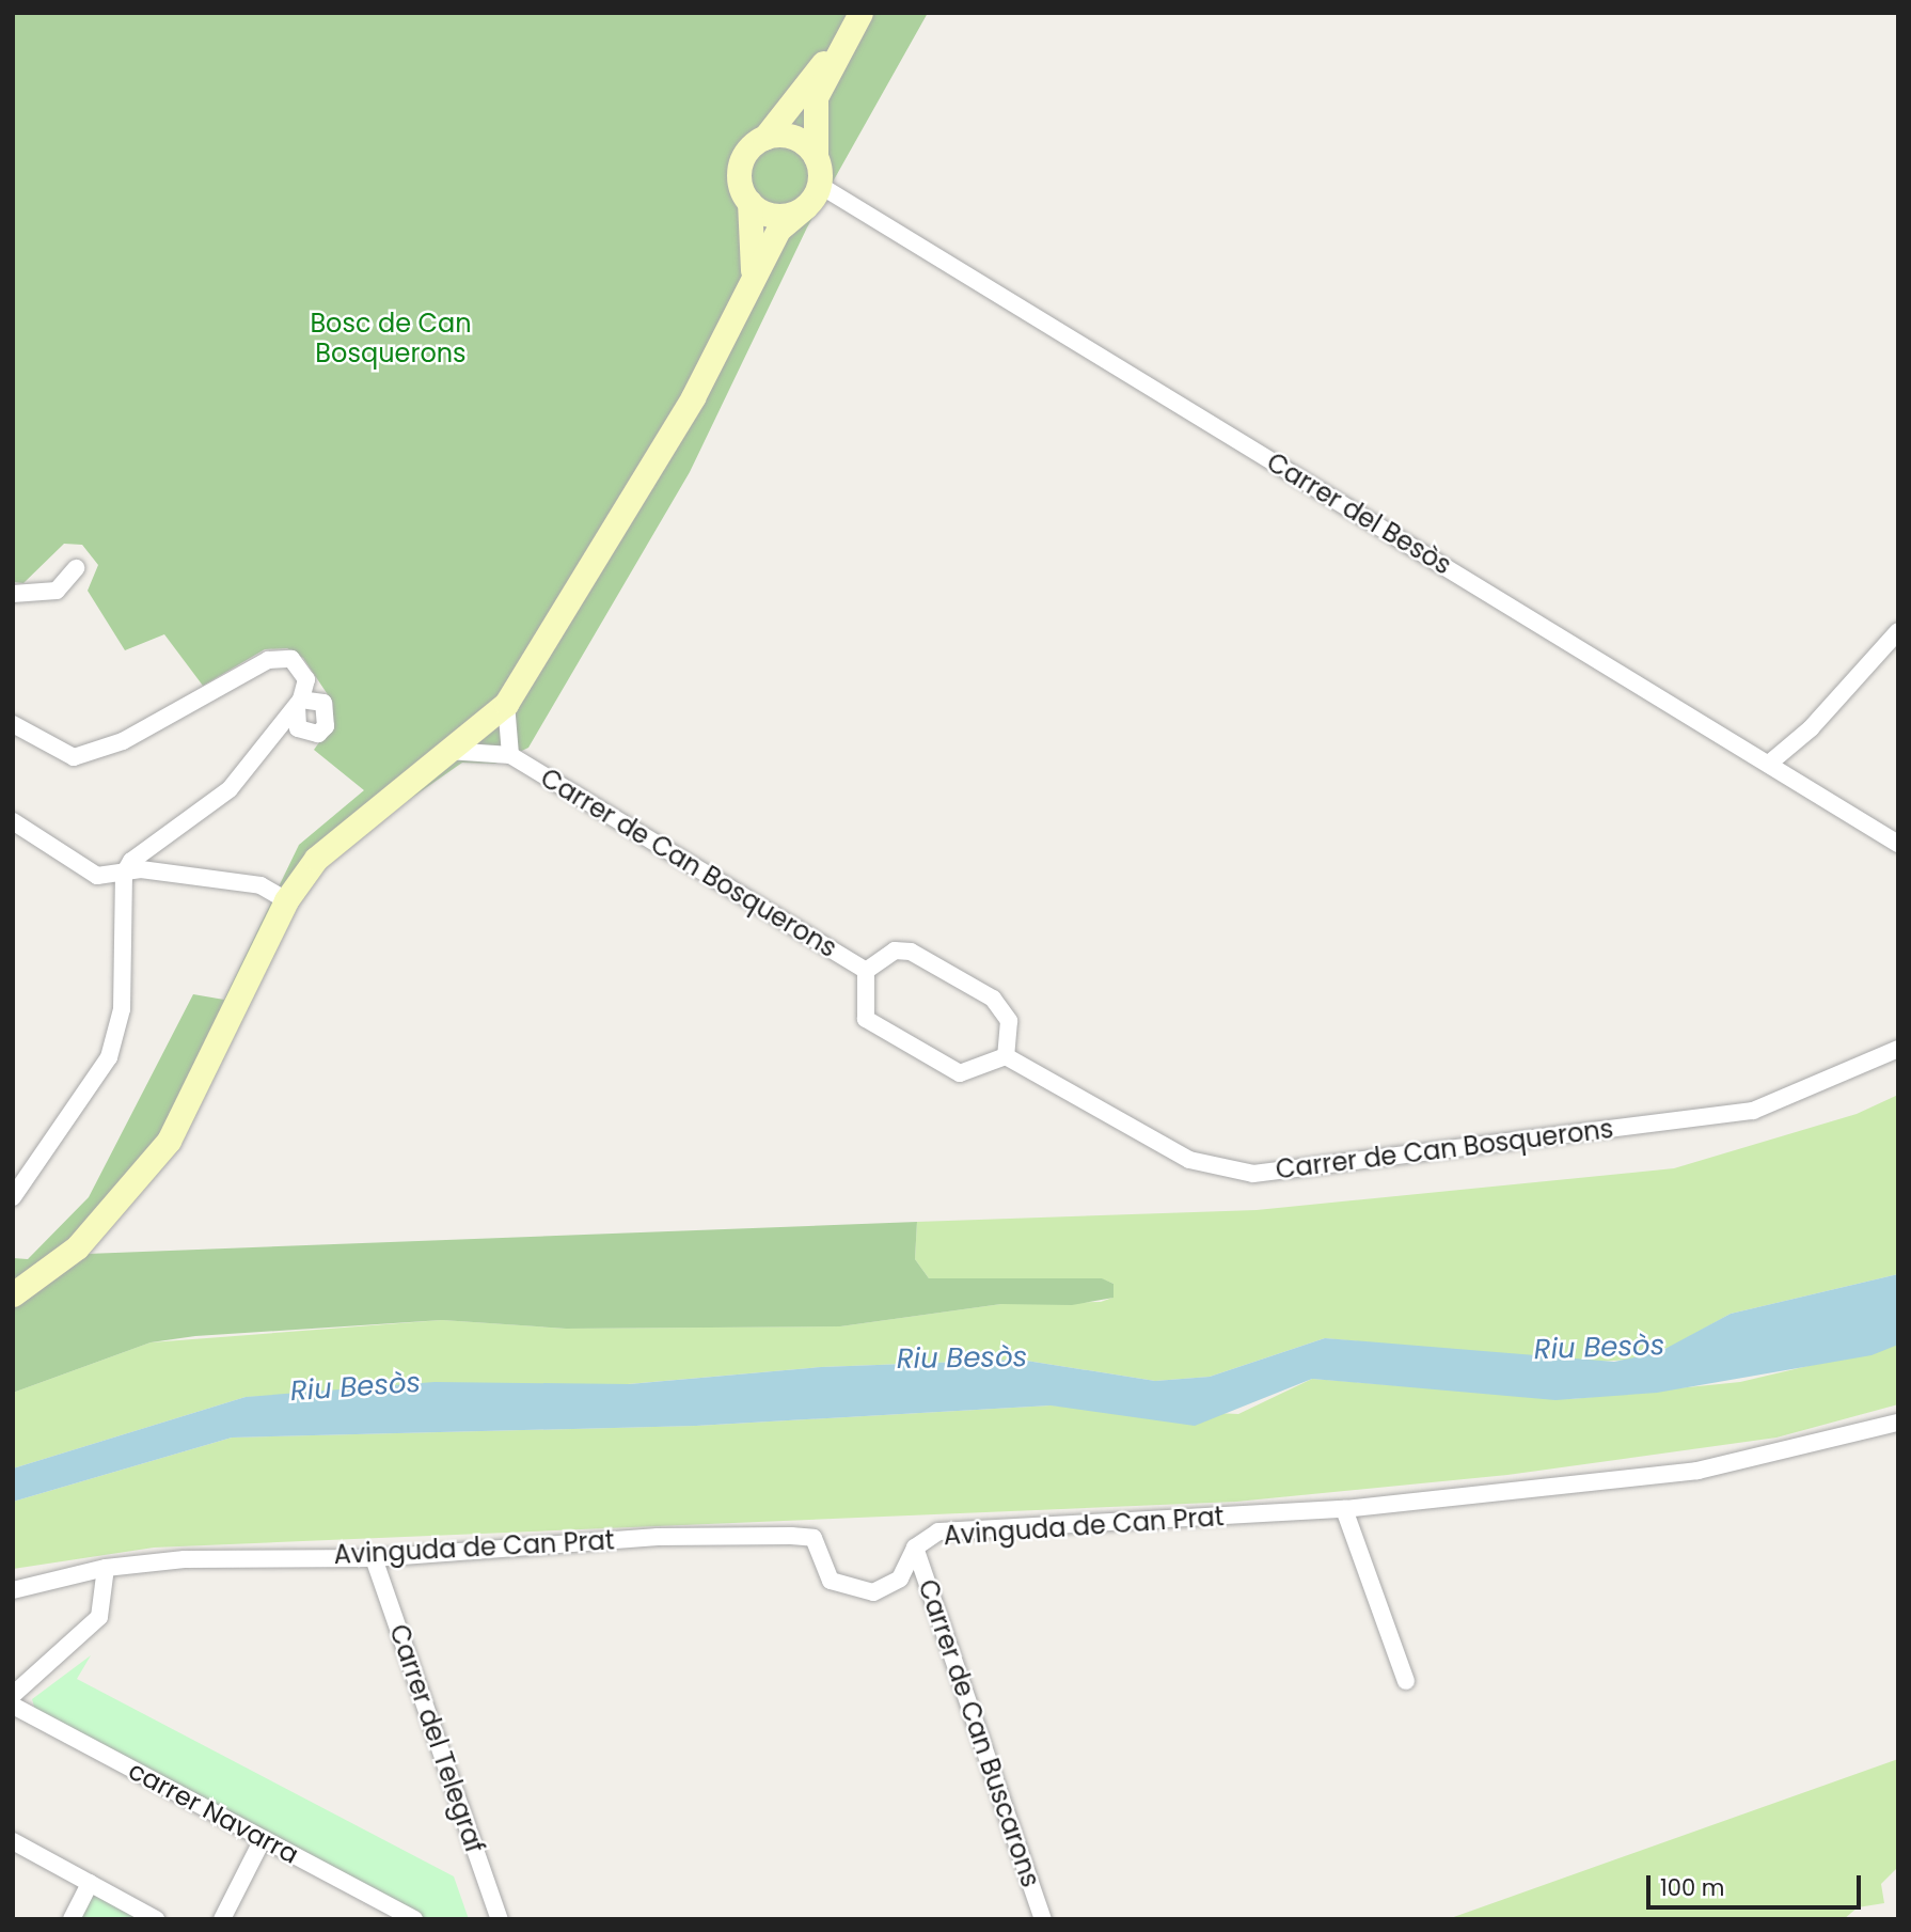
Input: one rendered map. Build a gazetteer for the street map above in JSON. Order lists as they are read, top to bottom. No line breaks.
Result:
{"streets":{"street":["Carrer del Besòs","Carrer de Can Bosquerons","Avinguda de Can Prat","Carrer de Can Buscarons","Carrer del Telegraf","carrer Navarra"]},"crossings":[["Avinguda de Can Prat","Carrer de Can Buscarons"],["Avinguda de Can Prat","Carrer del Telegraf"]],"water":["Riu Besòs"],"parks":["Bosc de Can Bosquerons"],"scale_bar":"100 m"}
